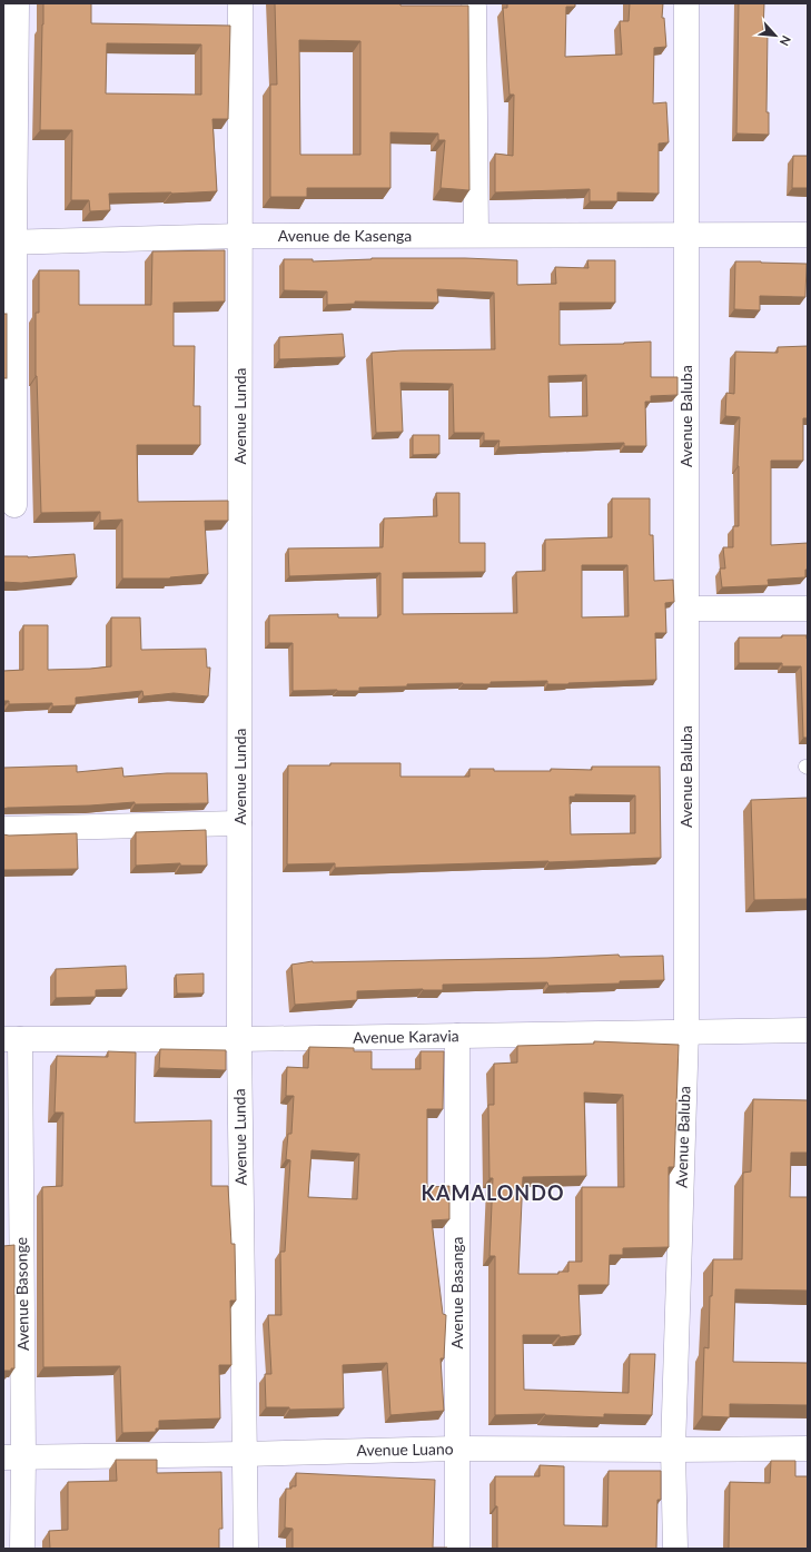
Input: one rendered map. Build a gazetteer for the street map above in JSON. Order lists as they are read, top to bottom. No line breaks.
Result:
{"streets":{"street":["Avenue de Kasenga","Avenue Lunda","Avenue Baluba","Avenue Karavia","Avenue Basanga","Avenue Basonge","Avenue Luano"]},"crossings":[["Avenue de Kasenga","Avenue Lunda"],["Avenue de Kasenga","Avenue Baluba"],["Avenue Lunda","Avenue Karavia"],["Avenue Lunda","Avenue Luano"],["Avenue Baluba","Avenue Karavia"],["Avenue Baluba","Avenue Luano"],["Avenue Karavia","Avenue Basanga"],["Avenue Karavia","Avenue Basonge"],["Avenue Basanga","Avenue Luano"],["Avenue Basonge","Avenue Luano"]],"districts":["KAMALONDO"],"north":"bottom right"}
